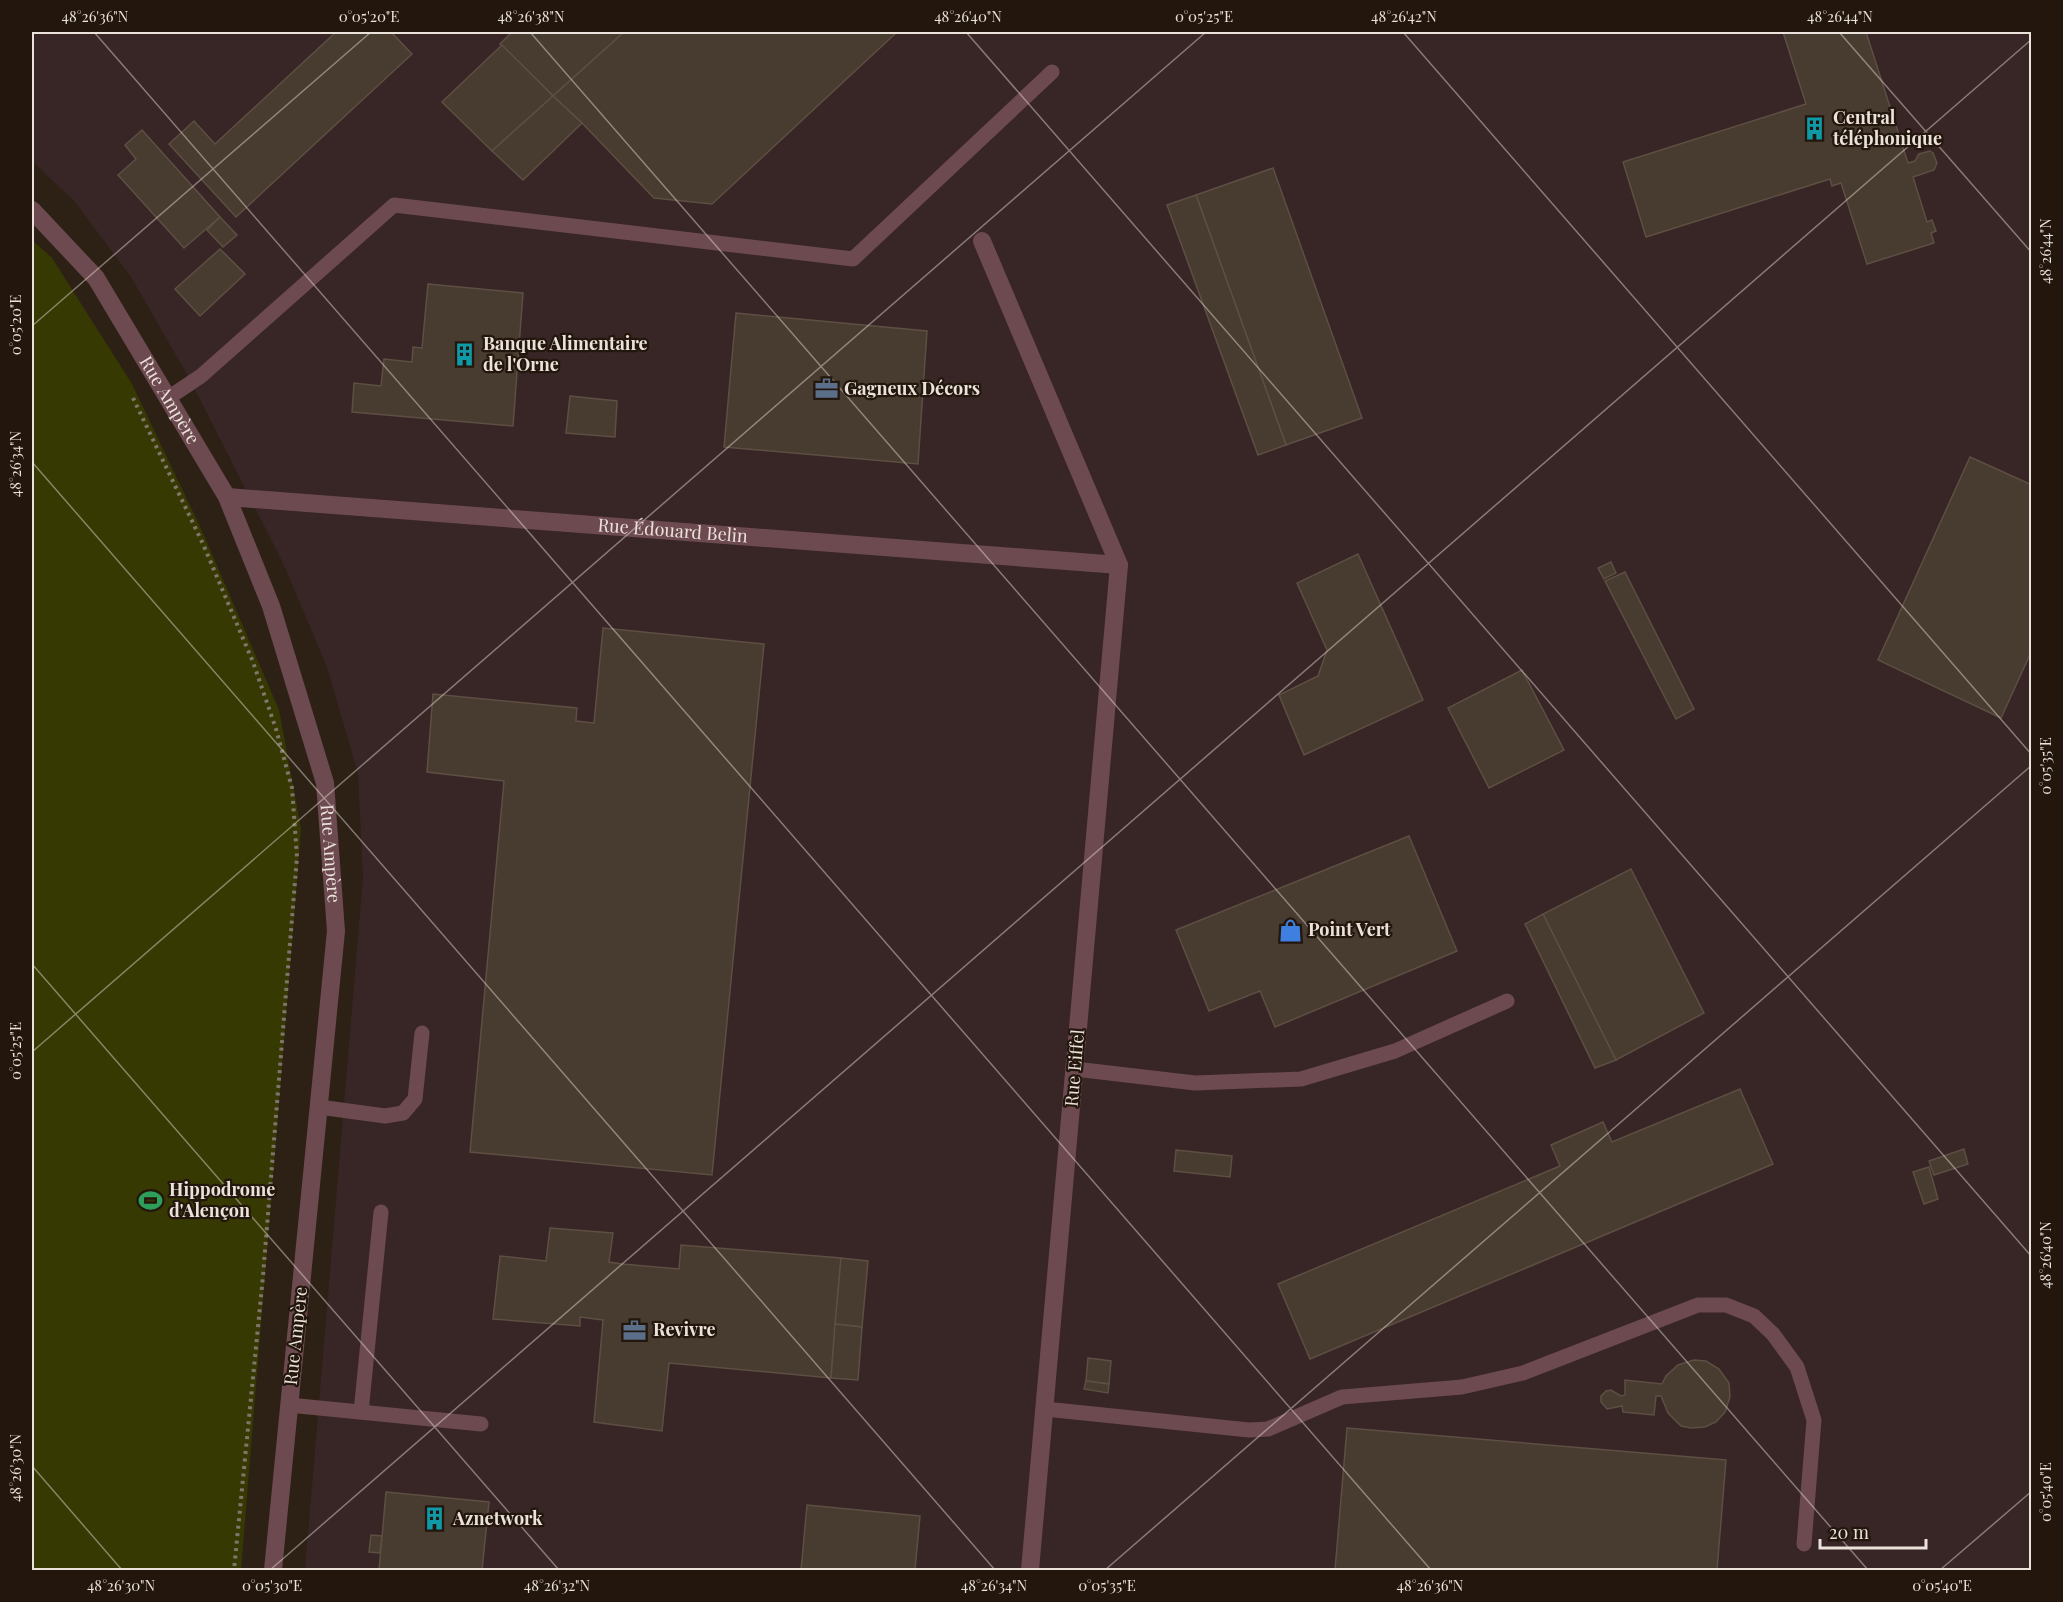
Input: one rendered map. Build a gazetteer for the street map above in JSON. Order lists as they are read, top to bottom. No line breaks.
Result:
{"streets":{"street":["Rue Ampère","Rue Édouard Belin","Rue Eiffel"]},"crossings":[["Rue Ampère","Rue Édouard Belin"],["Rue Édouard Belin","Rue Eiffel"]],"places":{"building":["Central téléphonique","Banque Alimentaire de l'Orne","Aznetwork"],"office":["Gagneux Décors","Revivre"],"shop":["Point Vert"],"sports":["Hippodrome d'Alençon"]},"scale_bar":"20 m","coordinates":["48°26'36\"N","0°05'20\"E","48°26'38\"N","48°26'40\"N","0°05'25\"E","48°26'42\"N","48°26'44\"N","48°26'34\"N","0°05'35\"E","48°26'30\"N","0°05'40\"E","0°05'30\"E","48°26'32\"N"]}
